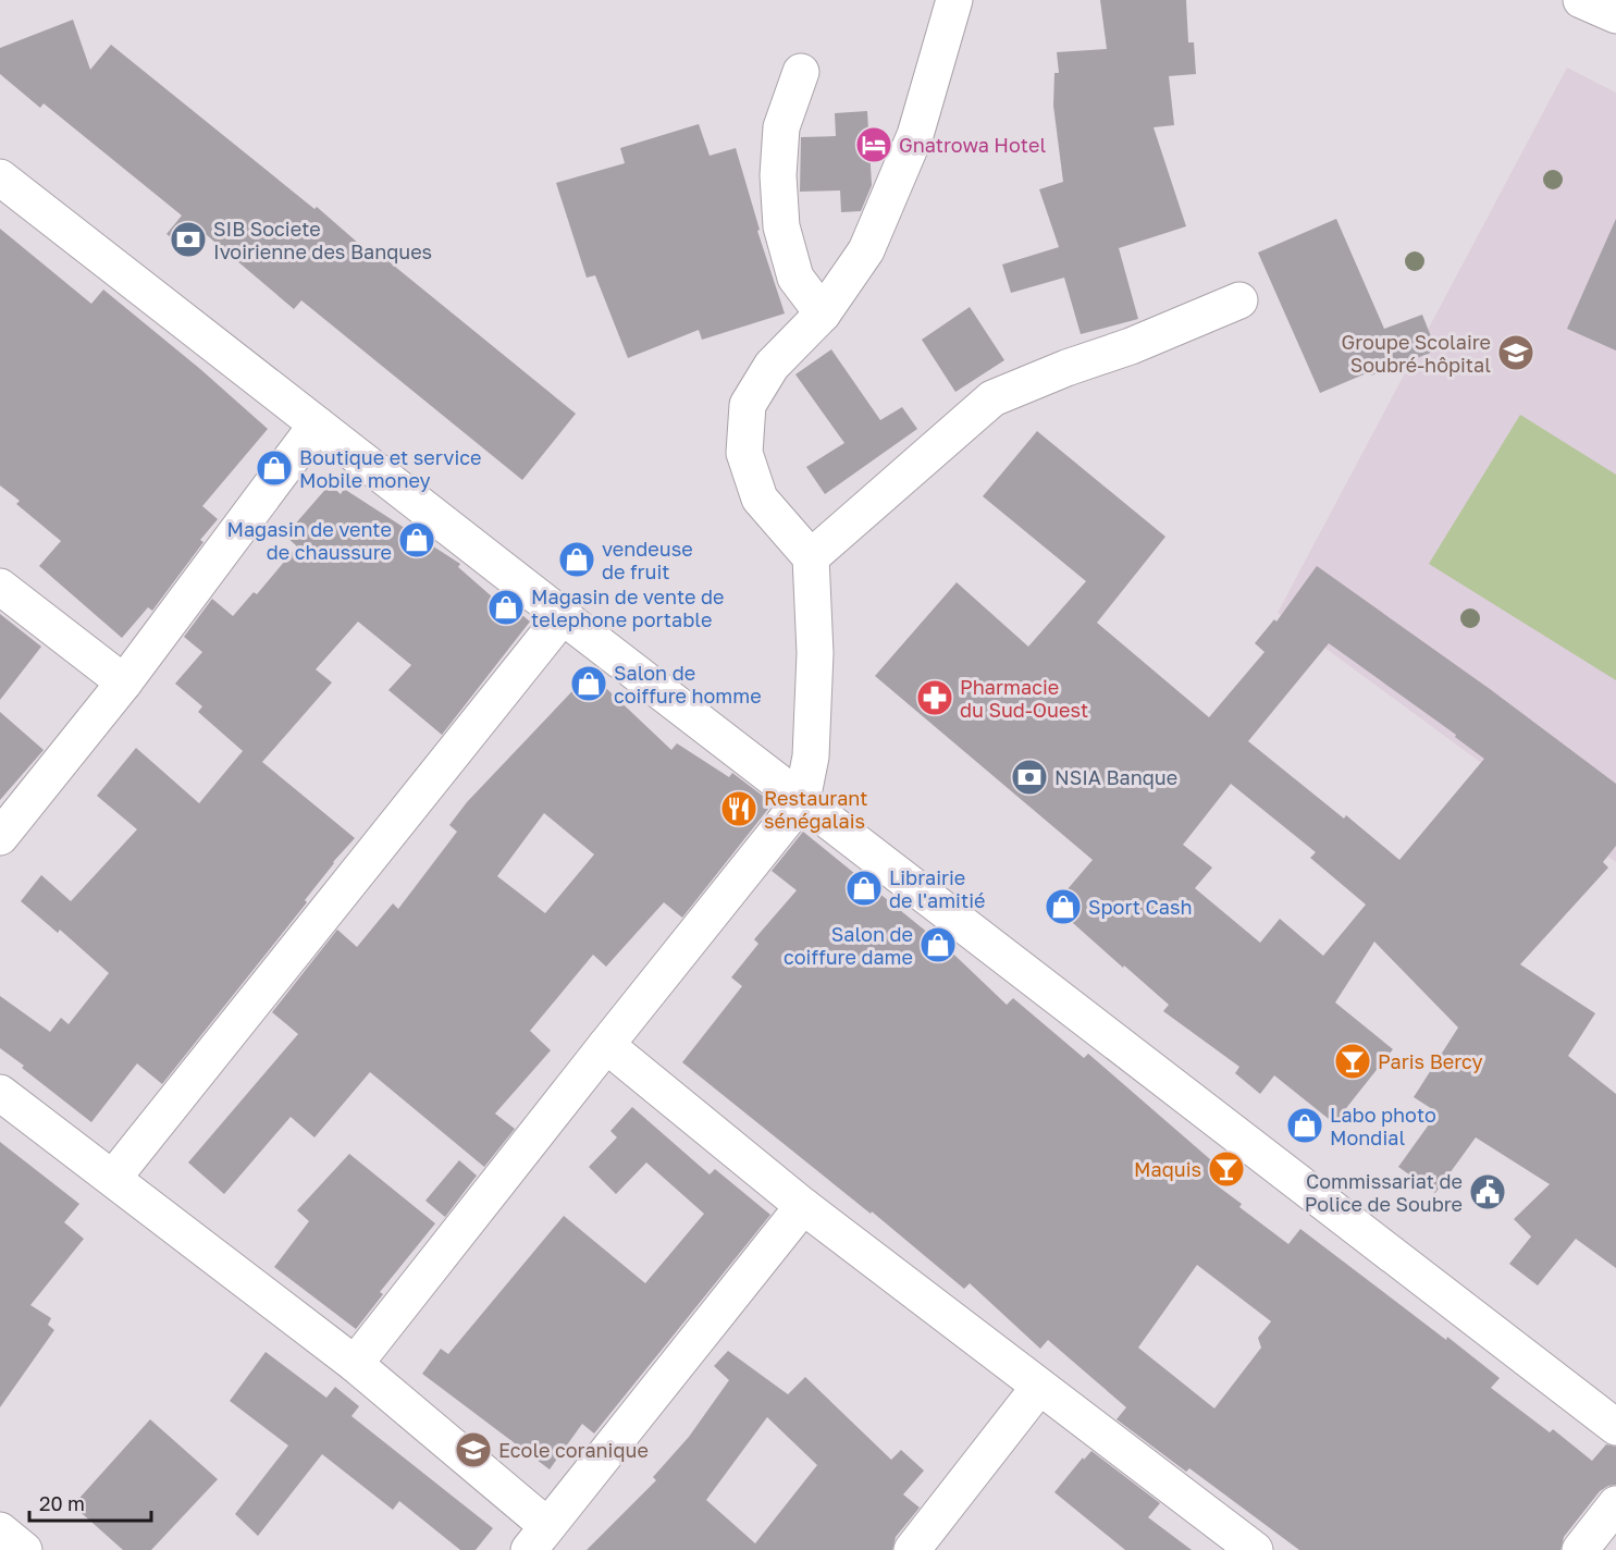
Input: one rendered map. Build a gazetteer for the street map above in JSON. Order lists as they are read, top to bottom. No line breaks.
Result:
{"places":{"hotel":["Gnatrowa Hotel"],"bank":["SIB Societe Ivoirienne des Banques","NSIA Banque"],"school or university":["Groupe Scolaire Soubré-hôpital","Ecole coranique"],"shop":["Boutique et service Mobile money","Magasin de vente de chaussure","vendeuse de fruit","Magasin de vente de telephone portable","Salon de coiffure homme","Librairie de l'amitié","Sport Cash","Salon de coiffure dame","Labo photo Mondial"],"pharmacy":["Pharmacie du Sud-Ouest"],"restaurant":["Restaurant sénégalais"],"bar":["Paris Bercy","Maquis"],"public building":["Commissariat de Police de Soubre"]},"scale_bar":"20 m"}
